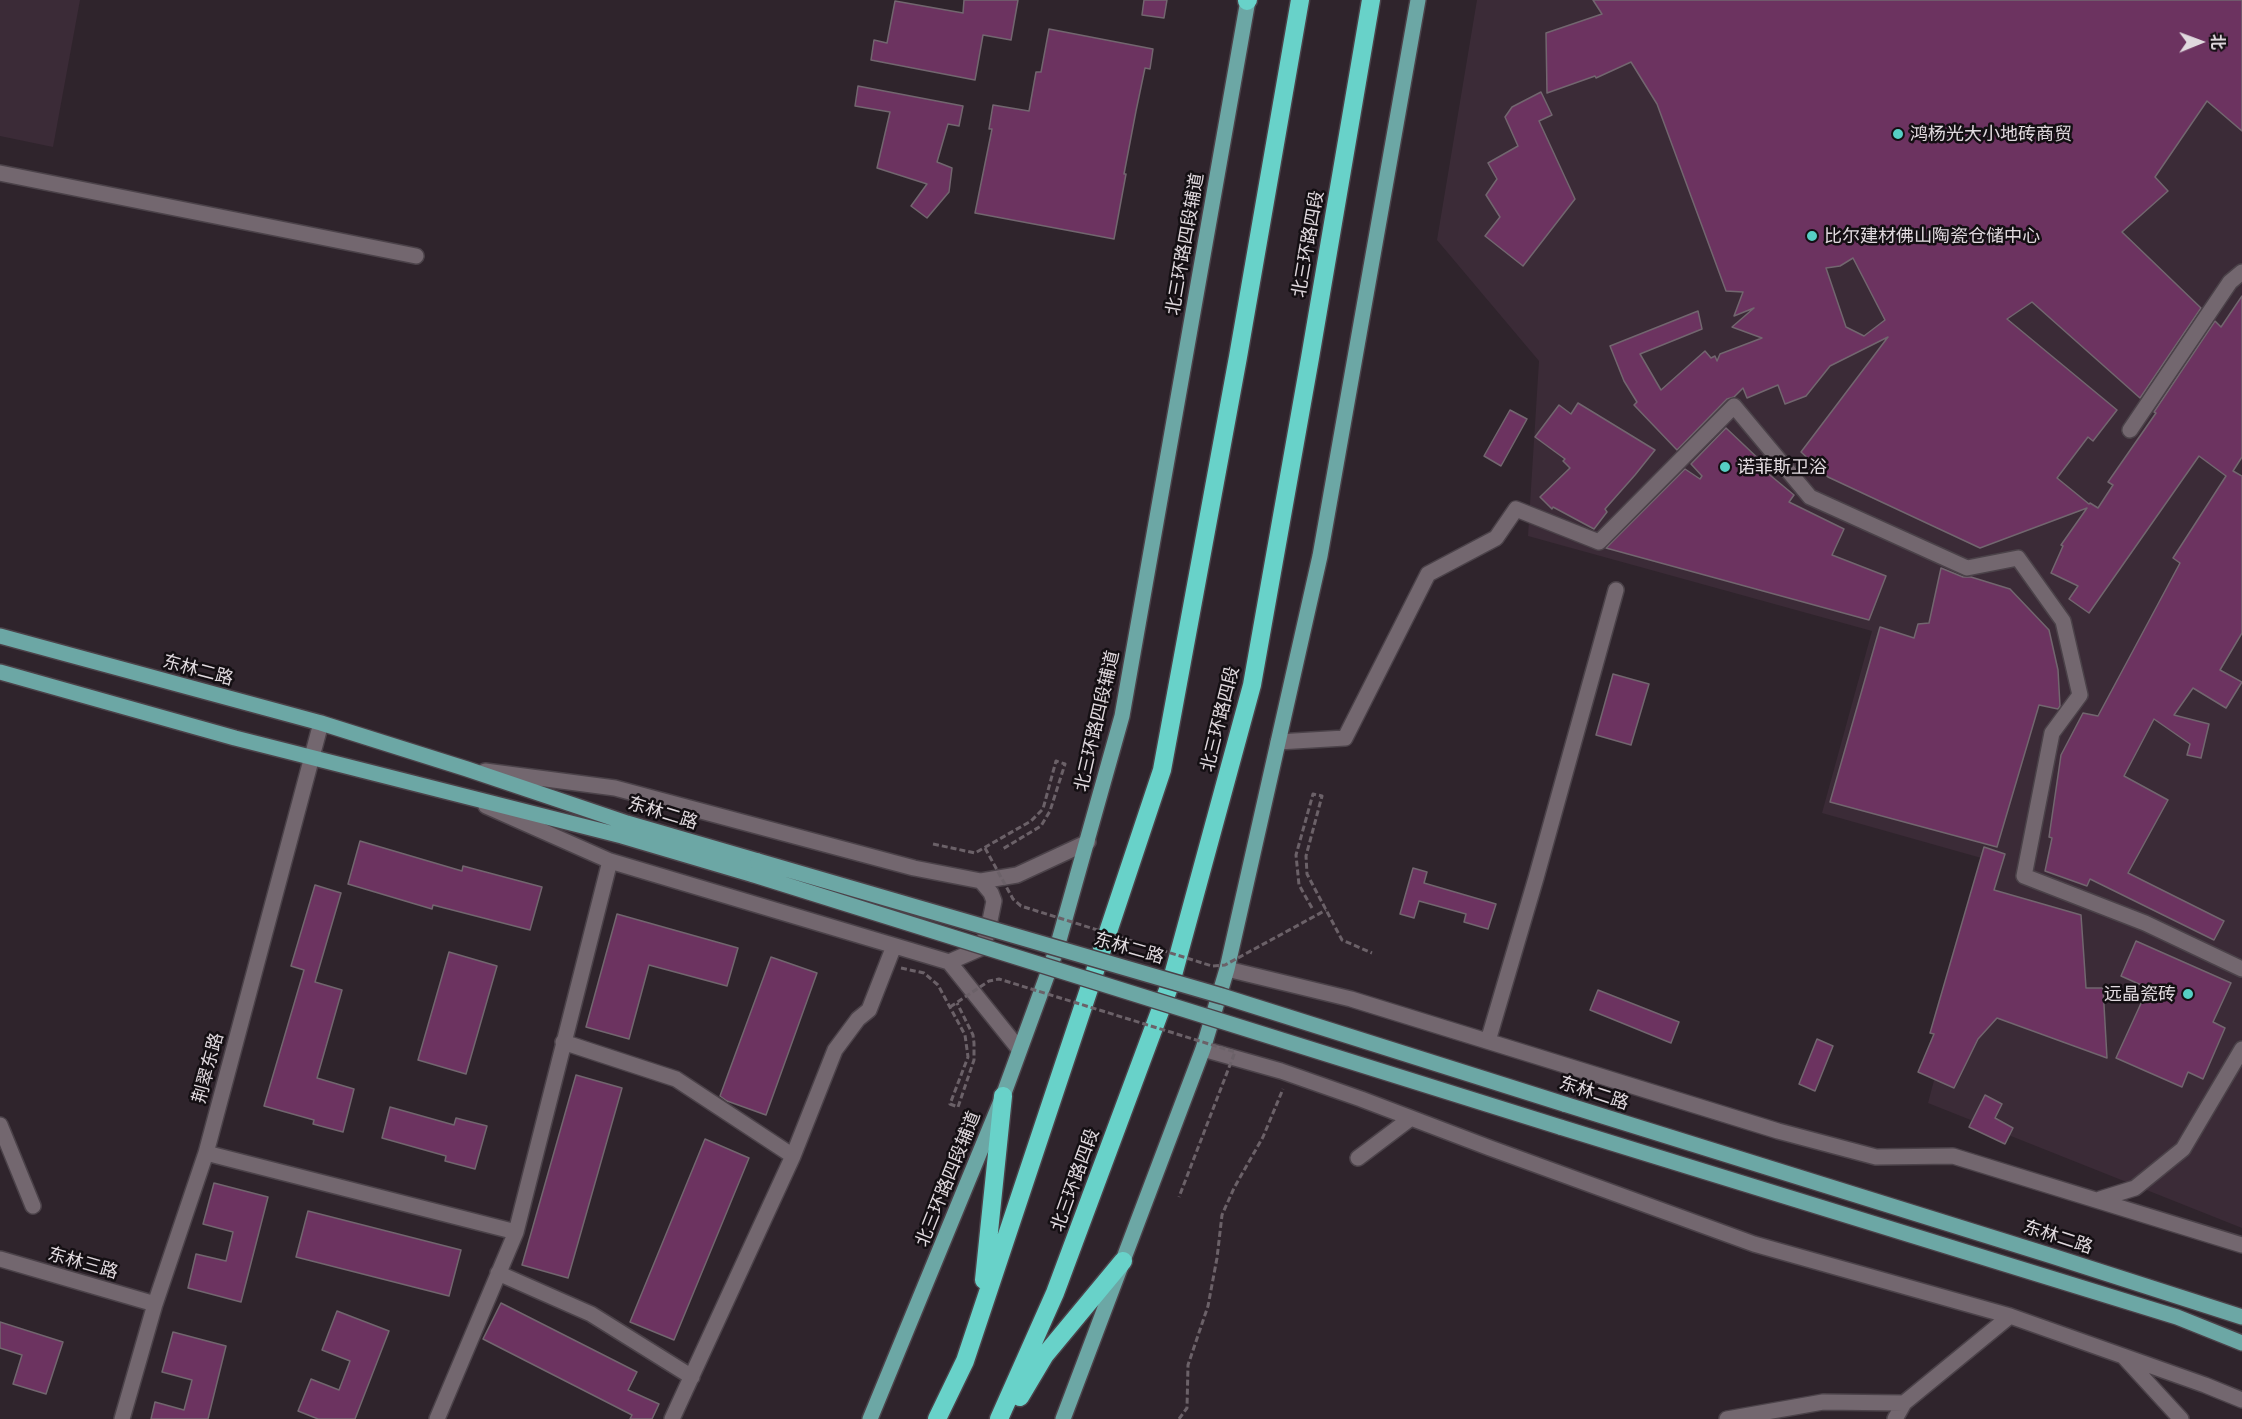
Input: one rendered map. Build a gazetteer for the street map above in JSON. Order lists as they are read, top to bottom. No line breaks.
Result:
{"streets":{"highway":["北三环路四段"],"main road":["北三环路四段辅道","东林二路"],"street":["荆翠东路","东林三路"]},"crossings":[["东林二路","荆翠东路"],["荆翠东路","东林三路"]],"places":["鸿杨光大小地砖商贸","比尔建材佛山陶瓷仓储中心","诺菲斯卫浴","远晶瓷砖"],"north":"right"}
